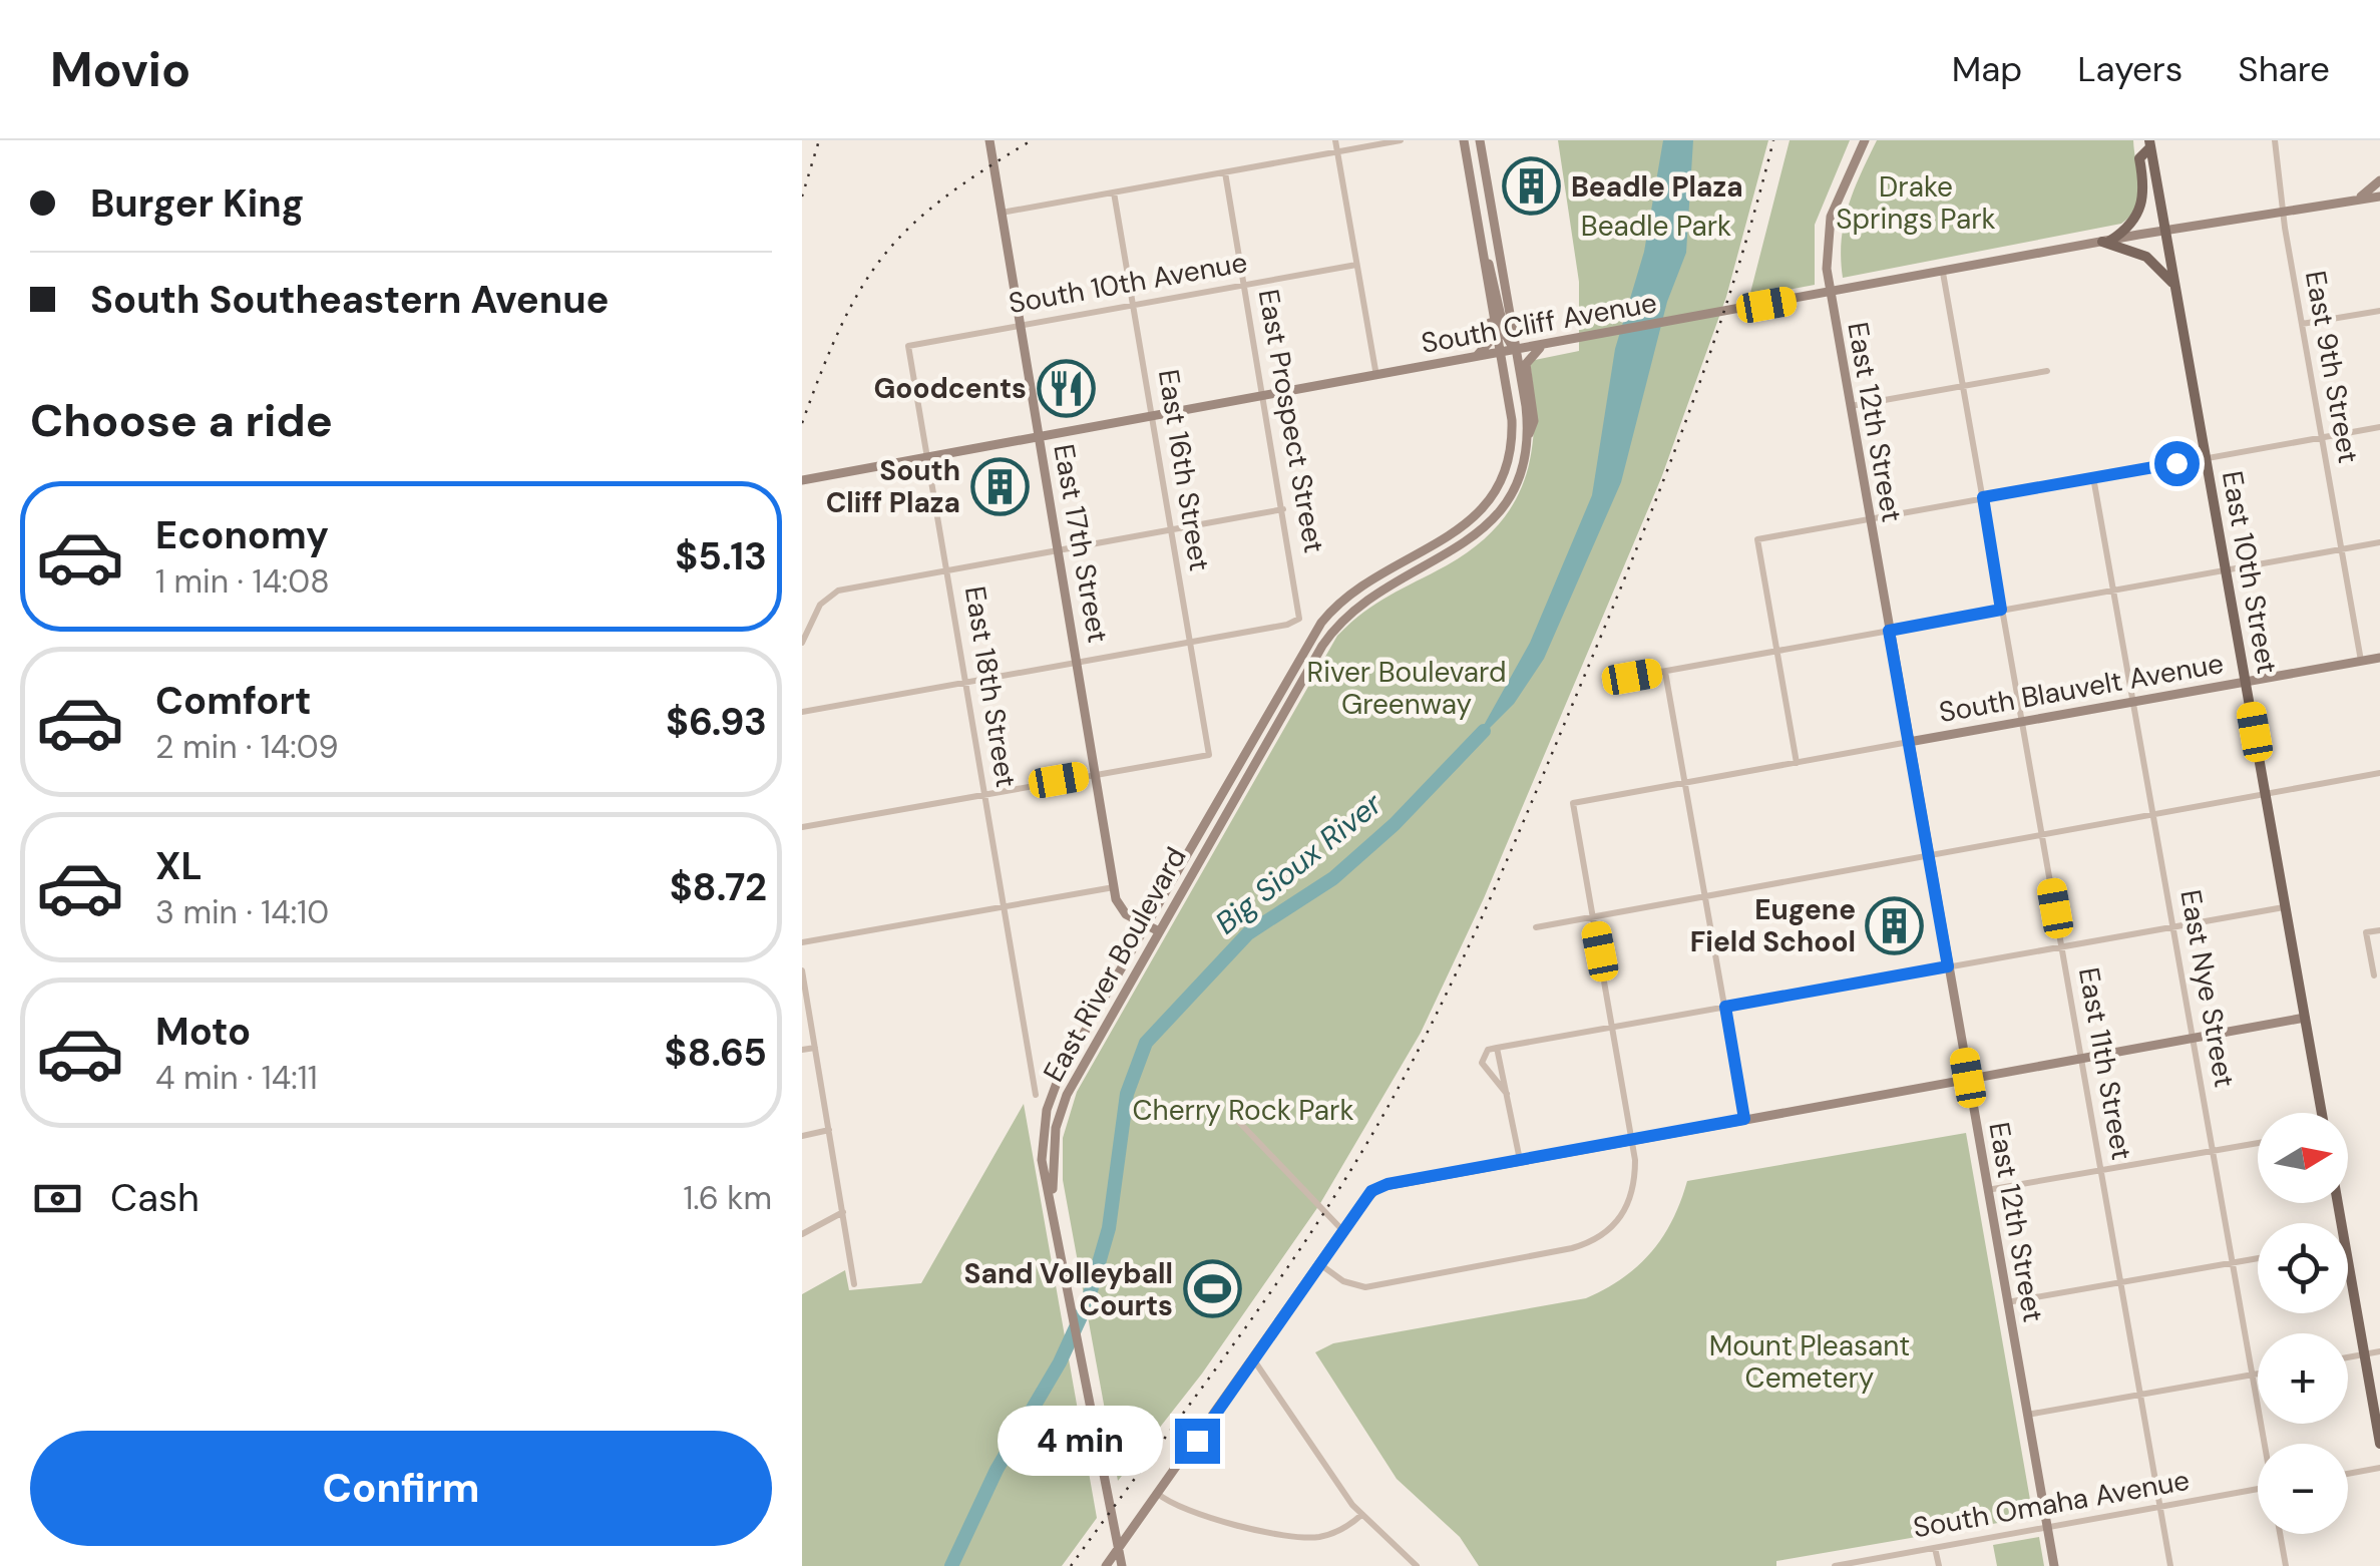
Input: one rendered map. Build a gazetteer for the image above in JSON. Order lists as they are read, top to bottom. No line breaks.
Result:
{"streets":{"main road":["South Cliff Avenue","East 12th Street","East 17th Street","East 10th Street","South Blauvelt Avenue","East River Boulevard"],"street":["South 10th Avenue","East 9th Street","East Prospect Street","East 16th Street","East 18th Street","East Nye Street","East 11th Street","South Omaha Avenue"]},"crossings":[["South 10th Avenue","East Prospect Street"],["South 10th Avenue","East 16th Street"],["South 10th Avenue","East 17th Street"],["South 10th Avenue","East 18th Street"],["South Cliff Avenue","East 9th Street"],["South Cliff Avenue","East Prospect Street"],["South Cliff Avenue","East 12th Street"],["South Cliff Avenue","East 16th Street"],["South Cliff Avenue","East 17th Street"],["South Cliff Avenue","East 10th Street"],["South Cliff Avenue","East 18th Street"],["South Cliff Avenue","East River Boulevard"],["South Cliff Avenue","East 11th Street"],["East 9th Street","South Blauvelt Avenue"],["East Prospect Street","East 16th Street"],["East 12th Street","South Blauvelt Avenue"],["East 12th Street","South Omaha Avenue"],["East 16th Street","East 17th Street"],["East 10th Street","South Blauvelt Avenue"],["South Blauvelt Avenue","East Nye Street"],["South Blauvelt Avenue","East 11th Street"],["East 11th Street","South Omaha Avenue"]],"water":["Big Sioux River"],"parks":["Drake Springs Park","Beadle Park","River Boulevard Greenway","Cherry Rock Park","Mount Pleasant Cemetery"],"places":{"building":["Beadle Plaza","South Cliff Plaza","Eugene Field School"],"restaurant":["Goodcents"],"sports":["Sand Volleyball Courts"]},"north":"right","page":{"header":"Movio","nav":["Map","Layers","Share"],"banner":["Burger King","South Southeastern Avenue"],"heading":"Choose a ride","list":[{"name":"Economy","note":"1 min · 14:08","value":"$5.13"},{"name":"Comfort","note":"2 min · 14:09","value":"$6.93"},{"name":"XL","note":"3 min · 14:10","value":"$8.72"},{"name":"Moto","note":"4 min · 14:11","value":"$8.65"}],"map_buttons":["+","−"],"pay":["Cash","1.6 km"],"bubble":"4 min","buttons":"Confirm"}}
